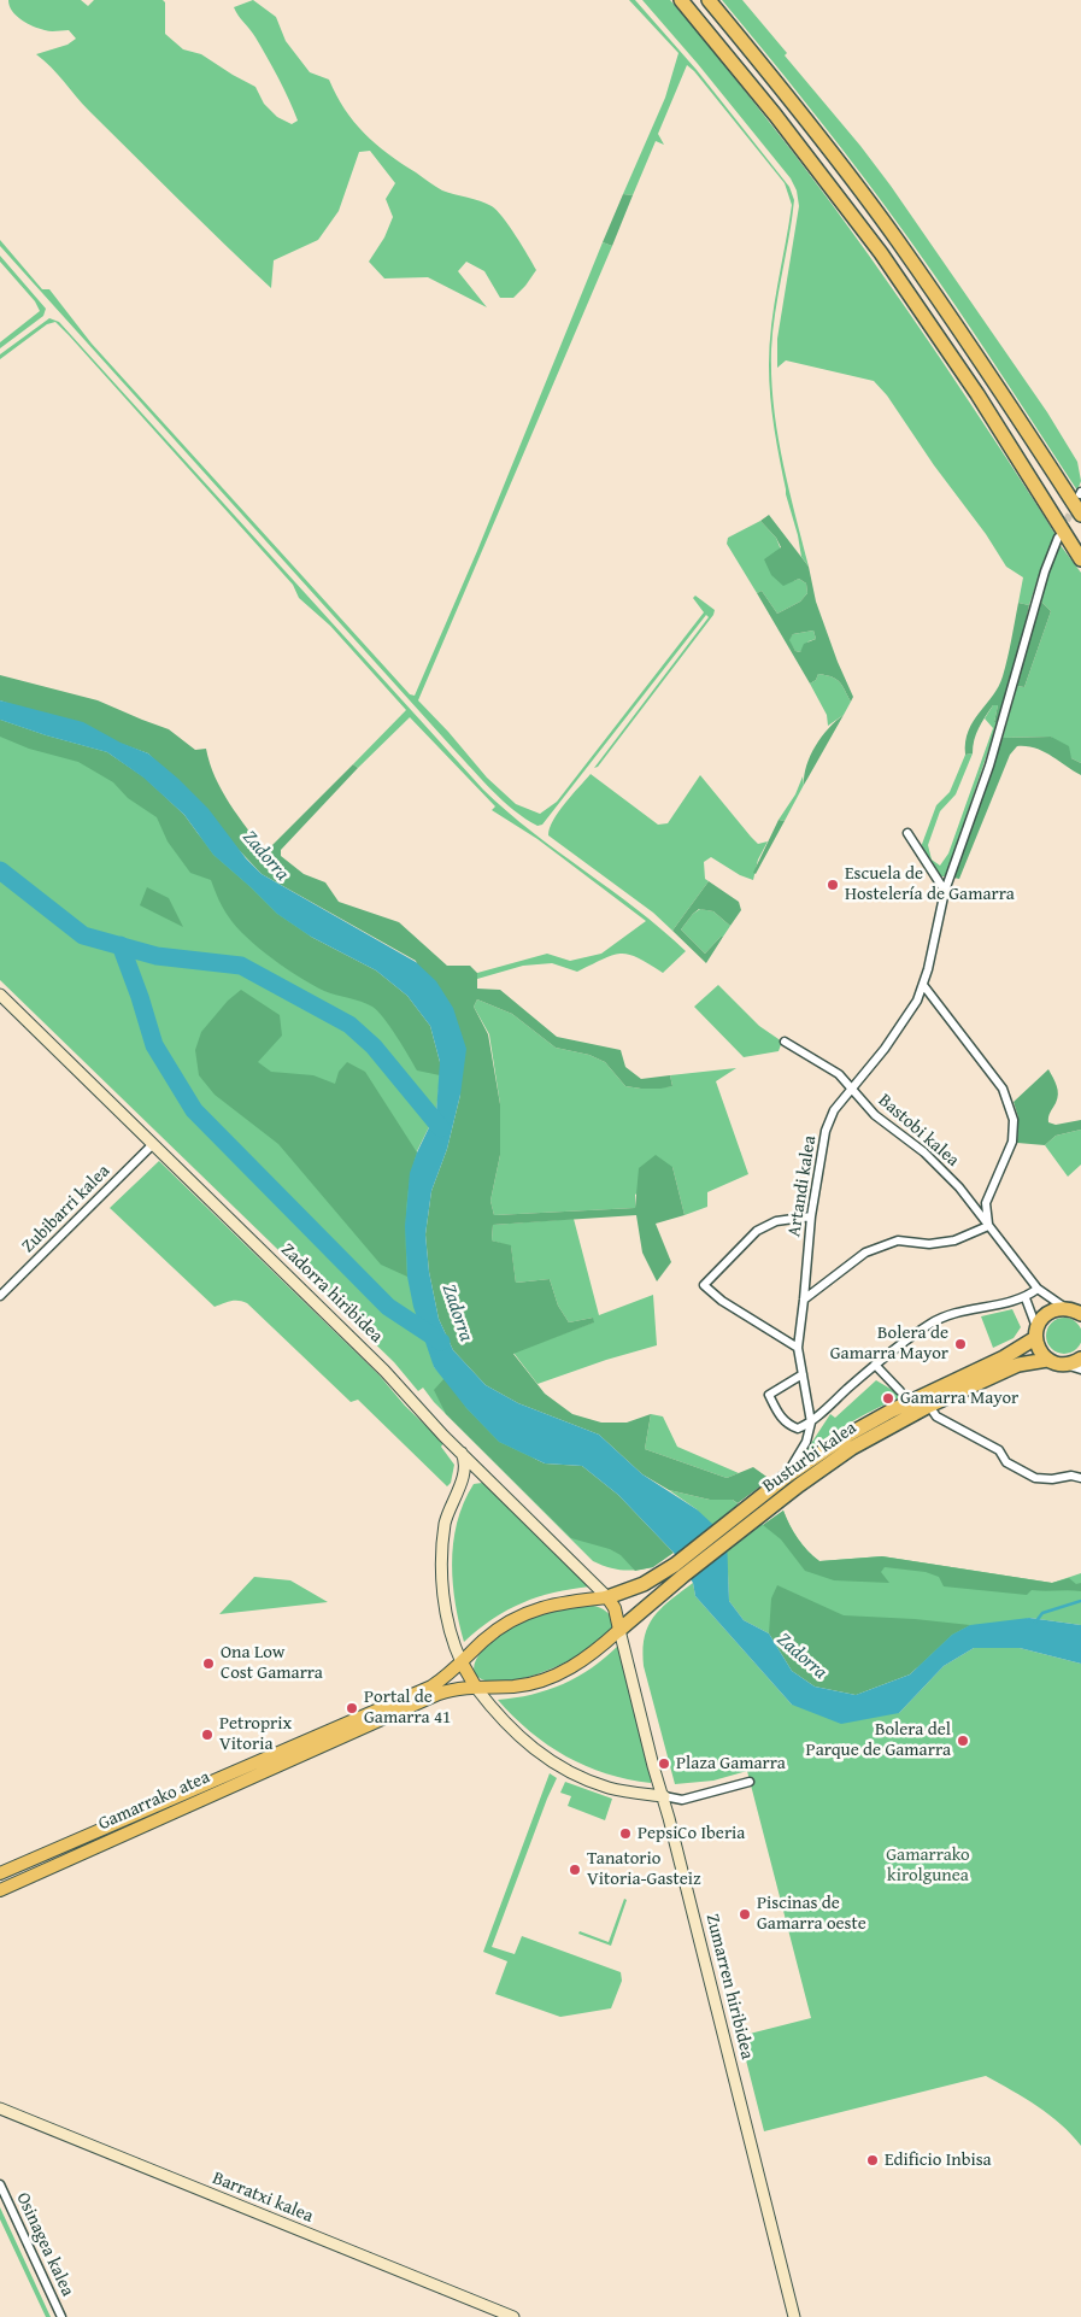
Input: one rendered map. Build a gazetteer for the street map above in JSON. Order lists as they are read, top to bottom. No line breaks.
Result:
{"streets":{"highway":["Busturbi kalea"],"main road":["Zadorra hiribidea","Gamarrako atea"],"street":["Bastobi kalea","Artandi kalea","Zubibarri kalea","Zumarren hiribidea","Barratxi kalea","Osinagea kalea"]},"crossings":[["Bastobi kalea","Artandi kalea"],["Bastobi kalea","Busturbi kalea"],["Artandi kalea","Busturbi kalea"],["Zubibarri kalea","Zadorra hiribidea"],["Zadorra hiribidea","Busturbi kalea"],["Zadorra hiribidea","Gamarrako atea"],["Zadorra hiribidea","Zumarren hiribidea"],["Busturbi kalea","Gamarrako atea"],["Busturbi kalea","Zumarren hiribidea"],["Gamarrako atea","Zumarren hiribidea"]],"water":["Zadorra"],"parks":["Gamarrako kirolgunea"],"places":["Escuela de Hostelería de Gamarra","Bolera de Gamarra Mayor","Gamarra Mayor","Ona Low Cost Gamarra","Portal de Gamarra 41","Petroprix Vitoria","Bolera del Parque de Gamarra","Plaza Gamarra","PepsiCo Iberia","Tanatorio Vitoria-Gasteiz","Piscinas de Gamarra oeste","Edificio Inbisa"]}
